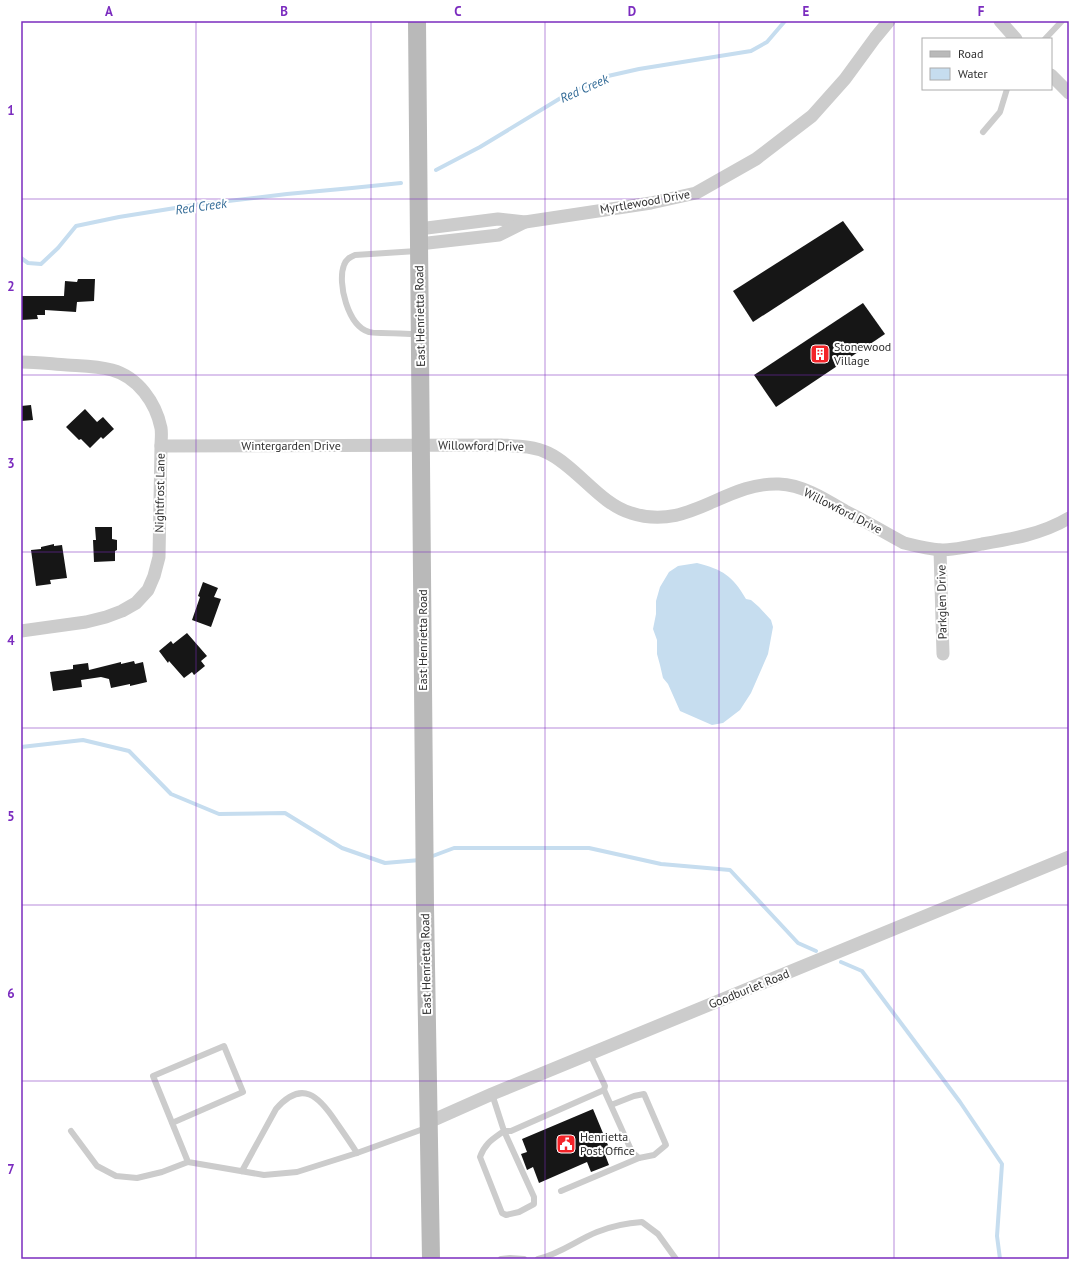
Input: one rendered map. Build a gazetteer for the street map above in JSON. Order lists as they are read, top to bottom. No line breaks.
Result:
{"streets":{"main road":["East Henrietta Road"],"street":["Myrtlewood Drive","Wintergarden Drive","Willowford Drive","Nightfrost Lane","Parkglen Drive","Goodburlet Road"]},"crossings":[["Myrtlewood Drive","East Henrietta Road"],["East Henrietta Road","Wintergarden Drive"],["East Henrietta Road","Willowford Drive"],["East Henrietta Road","Goodburlet Road"],["Wintergarden Drive","Willowford Drive"],["Wintergarden Drive","Nightfrost Lane"],["Willowford Drive","Parkglen Drive"]],"water":["Red Creek"],"places":{"building":["Stonewood Village"],"public building":["Henrietta Post Office"]},"legend":["Road","Water"],"grid":{"columns":["A","B","C","D","E","F"],"rows":["1","2","3","4","5","6","7"]}}
